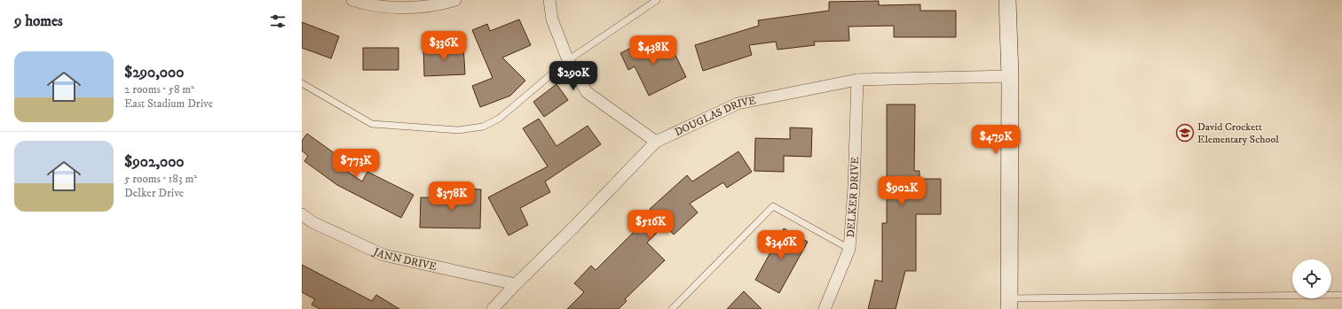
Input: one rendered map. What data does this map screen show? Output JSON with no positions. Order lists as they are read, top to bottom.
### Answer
{
  "streets": {
    "street": ["DOUGLAS DRIVE", "DELKER DRIVE", "JANN DRIVE"]
  },
  "crossings": [
    ["DOUGLAS DRIVE", "DELKER DRIVE"],
    ["DOUGLAS DRIVE", "JANN DRIVE"]
  ],
  "places": {
    "school or university": ["David Crockett Elementary School"]
  },
  "page": {
    "heading": "9 homes",
    "price": [
      "$336K",
      "$438K",
      "$290K",
      "$479K",
      "$773K",
      "$902K",
      "$378K",
      "$516K",
      "$346K"
    ],
    "list": [
      {
        "name": "$290,000",
        "note": "2 rooms · 58 m² · East Stadium Drive"
      },
      {
        "name": "$902,000",
        "note": "5 rooms · 183 m² · Delker Drive"
      }
    ]
  }
}
